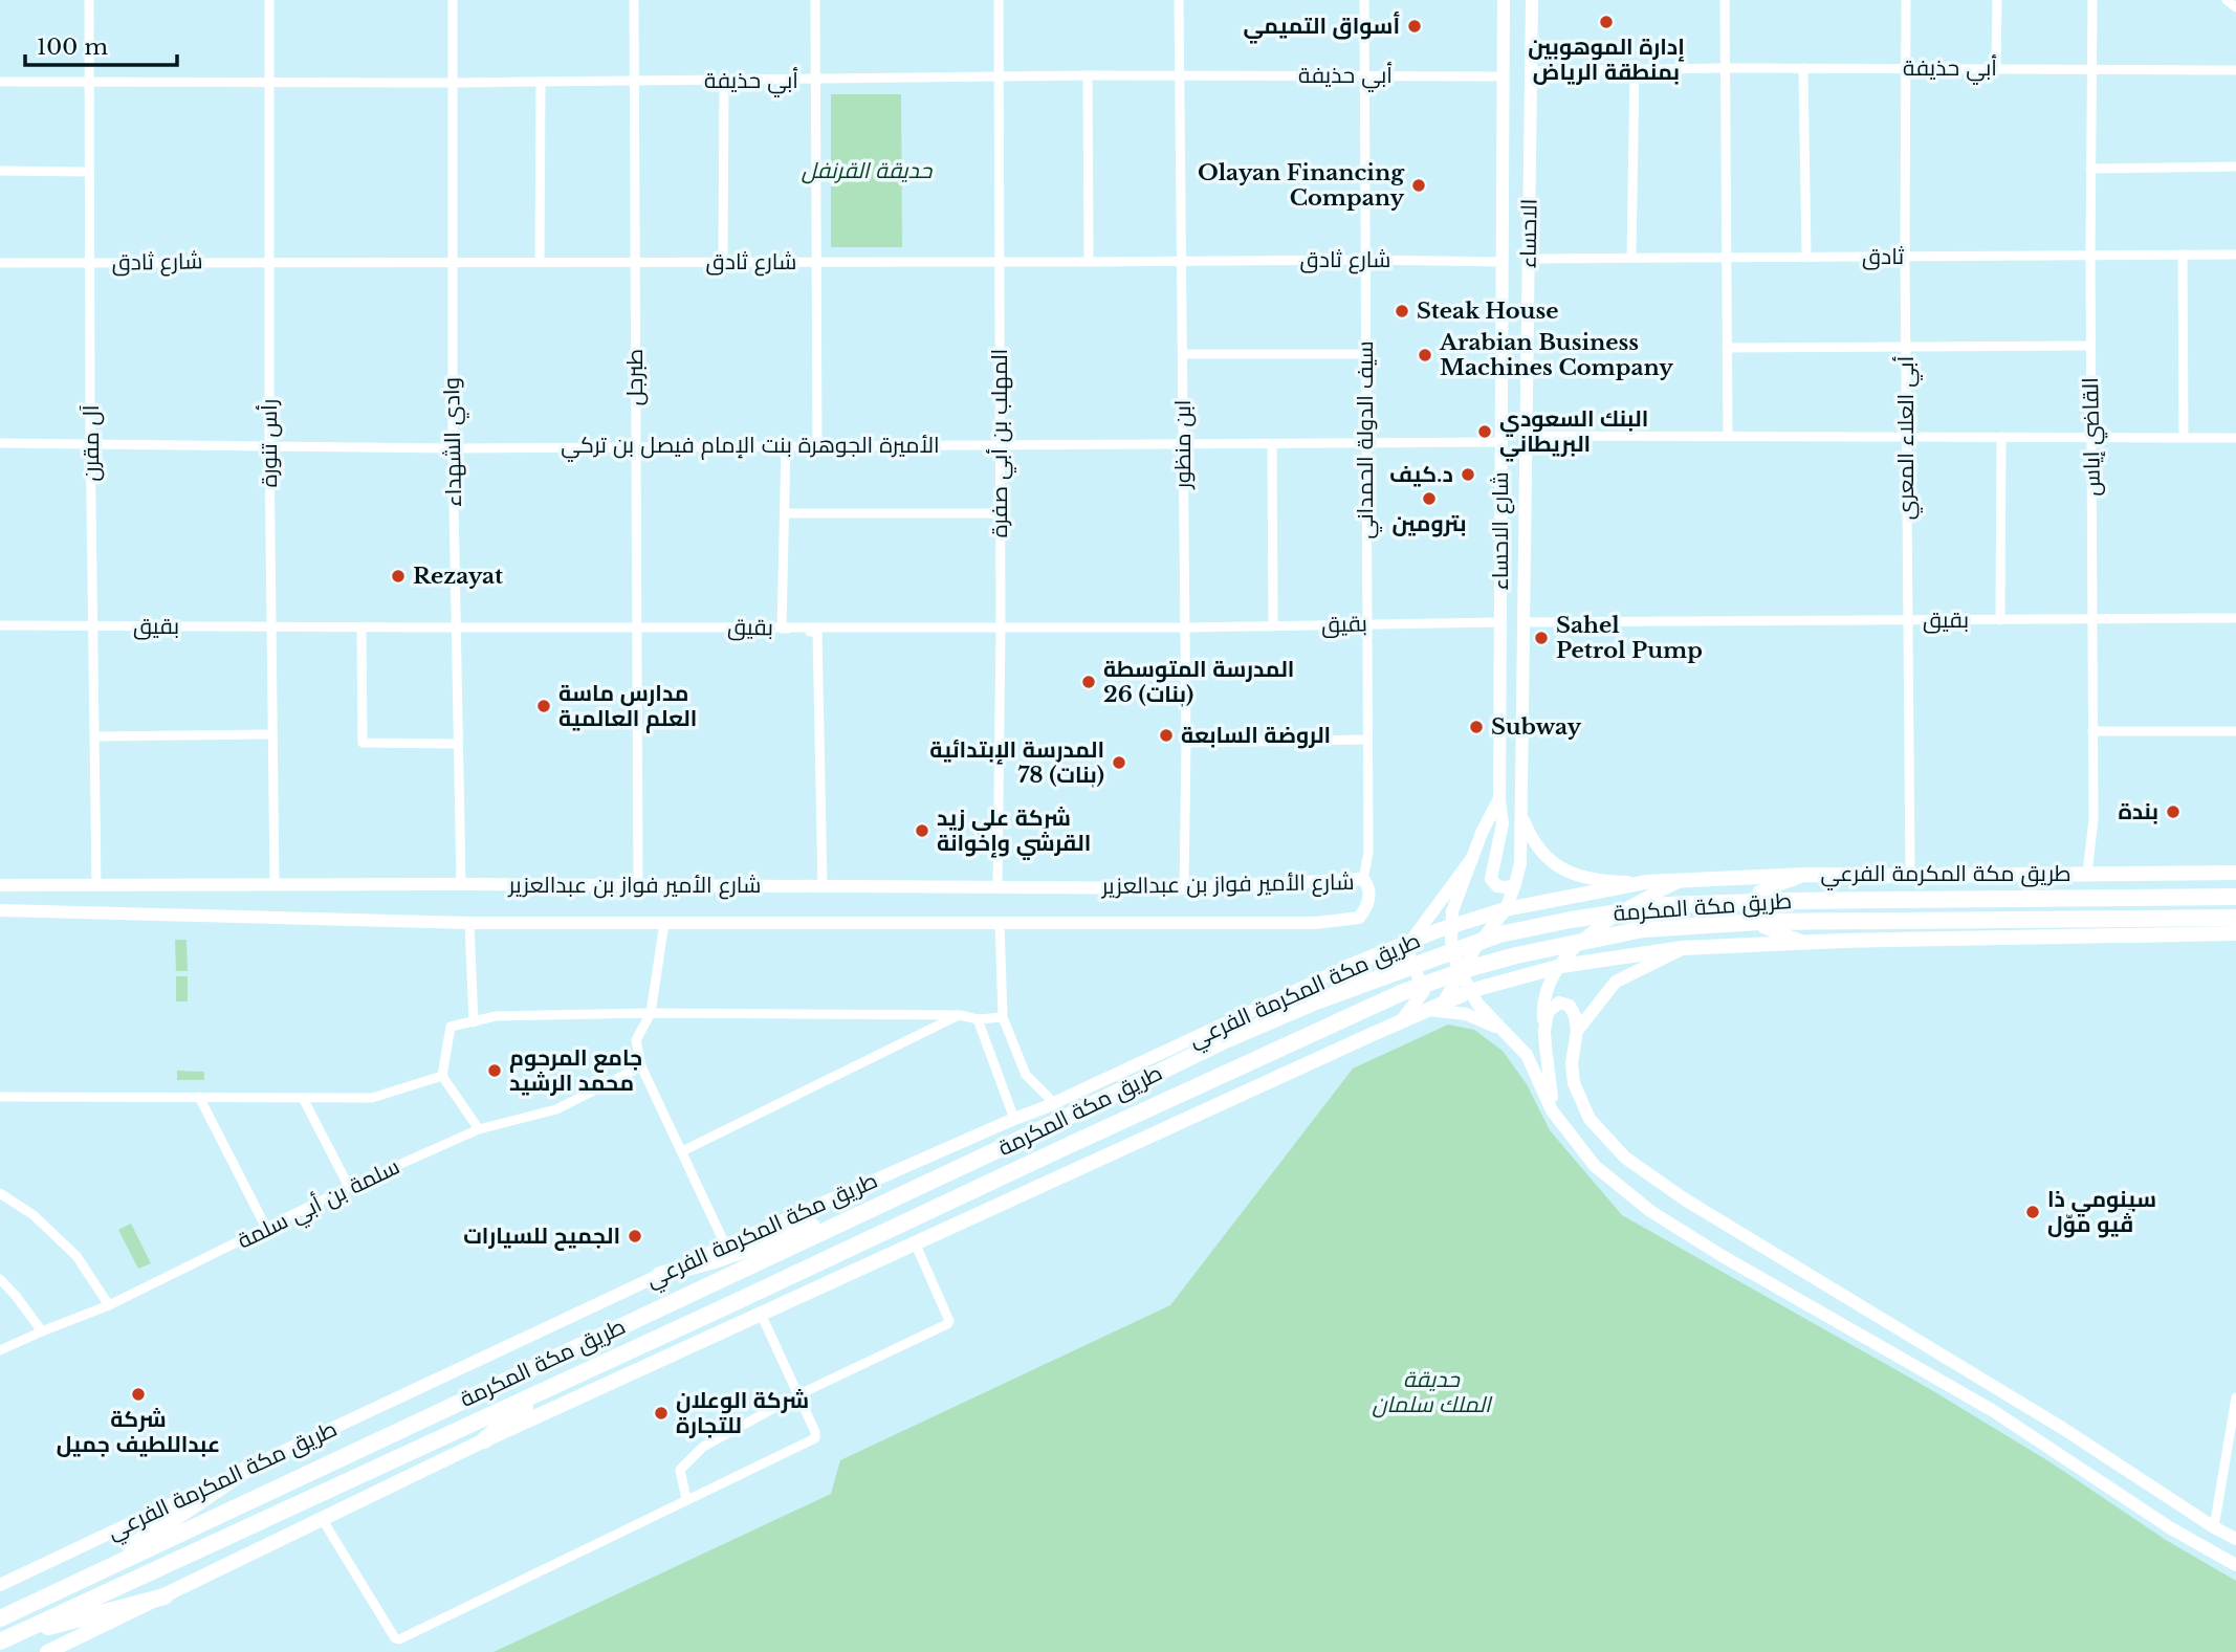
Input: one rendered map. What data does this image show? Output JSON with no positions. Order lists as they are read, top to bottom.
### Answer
{
  "streets": {
    "highway": ["طريق مكة المكرمة"],
    "main road": [
      "الاحساء",
      "شارع الاحساء",
      "طريق مكة المكرمة الفرعي",
      "شارع الأمير فواز بن عبدالعزير"
    ],
    "street": [
      "أبي حذيفة",
      "ثادق",
      "شارع ثادق",
      "طبرجل",
      "القاضي إياس",
      "أبي العلاء المعري",
      "سيف الدولة الحمداني",
      "وادي الشهداء",
      "آل مقرن",
      "رأس تنورة",
      "المهلب بن أبي صفرة",
      "ابن منظور",
      "الأميرة الجوهرة بنت الإمام فيصل بن تركي",
      "بقيق",
      "سلمة بن أبي سلمة"
    ]
  },
  "crossings": [
    ["أبي حذيفة", "الاحساء"],
    ["أبي حذيفة", "طبرجل"],
    ["أبي حذيفة", "القاضي إياس"],
    ["أبي حذيفة", "أبي العلاء المعري"],
    ["أبي حذيفة", "سيف الدولة الحمداني"],
    ["أبي حذيفة", "وادي الشهداء"],
    ["أبي حذيفة", "آل مقرن"],
    ["أبي حذيفة", "رأس تنورة"],
    ["أبي حذيفة", "المهلب بن أبي صفرة"],
    ["أبي حذيفة", "ابن منظور"],
    ["أبي حذيفة", "شارع الاحساء"],
    ["الاحساء", "ثادق"],
    ["الاحساء", "شارع الاحساء"],
    ["الاحساء", "بقيق"],
    ["ثادق", "القاضي إياس"],
    ["ثادق", "أبي العلاء المعري"],
    ["شارع ثادق", "طبرجل"],
    ["شارع ثادق", "سيف الدولة الحمداني"],
    ["شارع ثادق", "وادي الشهداء"],
    ["شارع ثادق", "آل مقرن"],
    ["شارع ثادق", "رأس تنورة"],
    ["شارع ثادق", "المهلب بن أبي صفرة"],
    ["شارع ثادق", "ابن منظور"],
    ["شارع ثادق", "شارع الاحساء"],
    ["طبرجل", "الأميرة الجوهرة بنت الإمام فيصل بن تركي"],
    ["طبرجل", "بقيق"],
    ["طبرجل", "شارع الأمير فواز بن عبدالعزير"],
    ["القاضي إياس", "بقيق"],
    ["القاضي إياس", "طريق مكة المكرمة الفرعي"],
    ["أبي العلاء المعري", "بقيق"],
    ["أبي العلاء المعري", "طريق مكة المكرمة الفرعي"],
    ["سيف الدولة الحمداني", "الأميرة الجوهرة بنت الإمام فيصل بن تركي"],
    ["سيف الدولة الحمداني", "بقيق"],
    ["سيف الدولة الحمداني", "شارع الأمير فواز بن عبدالعزير"],
    ["وادي الشهداء", "الأميرة الجوهرة بنت الإمام فيصل بن تركي"],
    ["وادي الشهداء", "بقيق"],
    ["وادي الشهداء", "شارع الأمير فواز بن عبدالعزير"],
    ["آل مقرن", "الأميرة الجوهرة بنت الإمام فيصل بن تركي"],
    ["آل مقرن", "بقيق"],
    ["آل مقرن", "شارع الأمير فواز بن عبدالعزير"],
    ["رأس تنورة", "الأميرة الجوهرة بنت الإمام فيصل بن تركي"],
    ["رأس تنورة", "بقيق"],
    ["رأس تنورة", "شارع الأمير فواز بن عبدالعزير"],
    ["المهلب بن أبي صفرة", "الأميرة الجوهرة بنت الإمام فيصل بن تركي"],
    ["المهلب بن أبي صفرة", "بقيق"],
    ["المهلب بن أبي صفرة", "شارع الأمير فواز بن عبدالعزير"],
    ["ابن منظور", "الأميرة الجوهرة بنت الإمام فيصل بن تركي"],
    ["ابن منظور", "بقيق"],
    ["ابن منظور", "شارع الأمير فواز بن عبدالعزير"],
    ["الأميرة الجوهرة بنت الإمام فيصل بن تركي", "شارع الاحساء"],
    ["شارع الاحساء", "بقيق"]
  ],
  "parks": ["حديقة القرنفل", "حديقة الملك سلمان"],
  "places": [
    "إدارة الموهوبين بمنطقة الرياض",
    "أسواق التميمي",
    "Olayan Financing Company",
    "Steak House",
    "Arabian Business Machines Company",
    "البنك السعودي البريطاني",
    "د.كيف",
    "بترومين",
    "Rezayat",
    "Sahel Petrol Pump",
    "المدرسة المتوسطة 26 (بنات)",
    "مدارس ماسة العلم العالمية",
    "Subway",
    "الروضة السابعة",
    "المدرسة الإبتدائية 78 (بنات)",
    "بندة",
    "شركة علي زيد القرشي وإخوانة",
    "جامع المرحوم محمد الرشيد",
    "سينومي ذا ڤيو موّل",
    "الجميح للسيارات",
    "شركة عبداللطيف جميل",
    "شركة الوعلان للتجارة"
  ],
  "scale_bar": "100 m"
}
